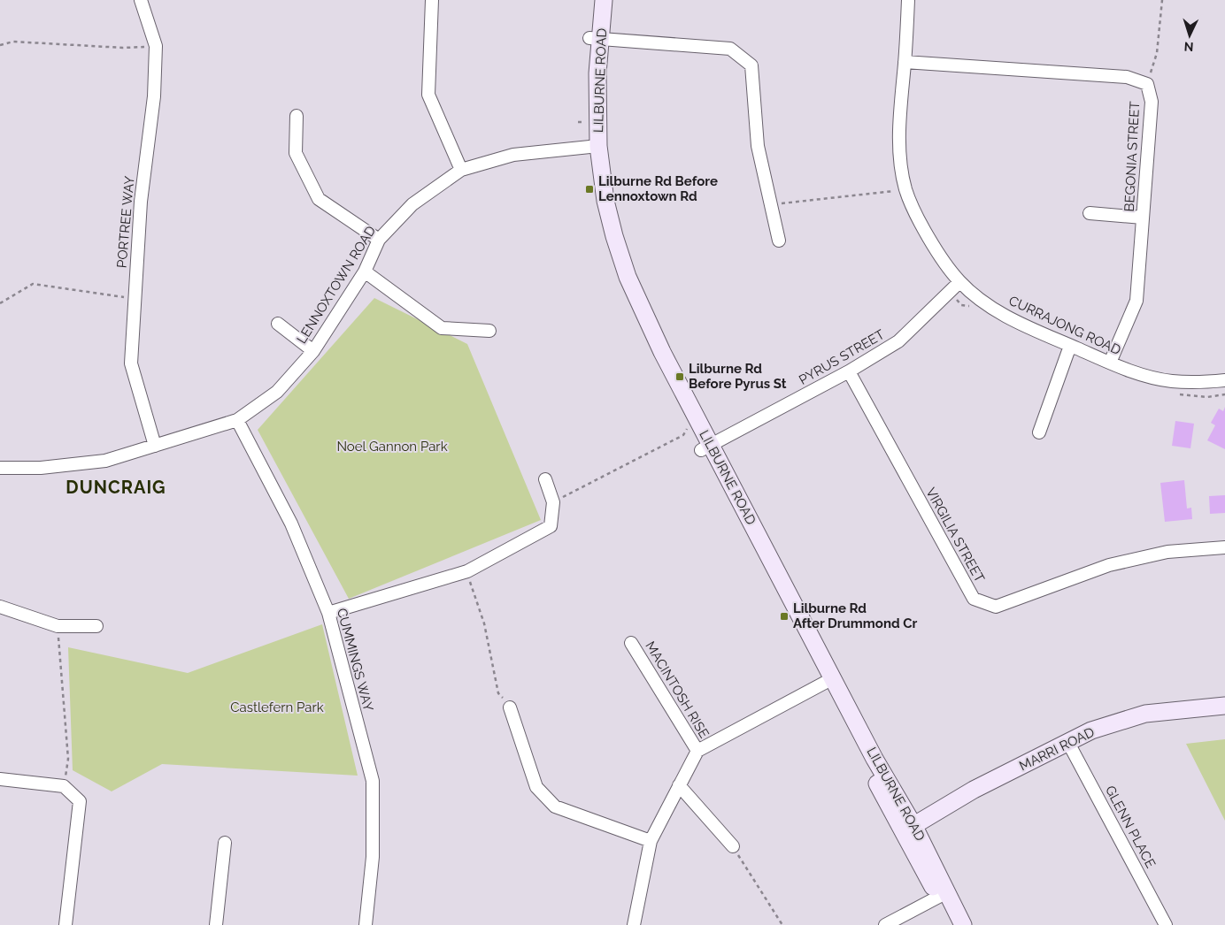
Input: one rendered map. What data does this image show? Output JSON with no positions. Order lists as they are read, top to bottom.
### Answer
{
  "streets": {
    "street": [
      "LILBURNE ROAD",
      "BEGONIA STREET",
      "PORTREE WAY",
      "LENNOXTOWN ROAD",
      "CURRAJONG ROAD",
      "PYRUS STREET",
      "VIRGILIA STREET",
      "CUMMINGS WAY",
      "MACINTOSH RISE",
      "MARRI ROAD",
      "GLENN PLACE"
    ]
  },
  "crossings": [
    ["LILBURNE ROAD", "LENNOXTOWN ROAD"],
    ["LILBURNE ROAD", "PYRUS STREET"],
    ["LILBURNE ROAD", "MARRI ROAD"],
    ["BEGONIA STREET", "CURRAJONG ROAD"],
    ["PORTREE WAY", "LENNOXTOWN ROAD"],
    ["LENNOXTOWN ROAD", "CUMMINGS WAY"],
    ["CURRAJONG ROAD", "PYRUS STREET"],
    ["PYRUS STREET", "VIRGILIA STREET"],
    ["MARRI ROAD", "GLENN PLACE"]
  ],
  "districts": ["DUNCRAIG"],
  "parks": ["Noel Gannon Park", "Castlefern Park"],
  "places": {
    "transit": ["Lilburne Rd Before Lennoxtown Rd", "Lilburne Rd Before Pyrus St", "Lilburne Rd After Drummond Cr"]
  },
  "north": "bottom"
}
